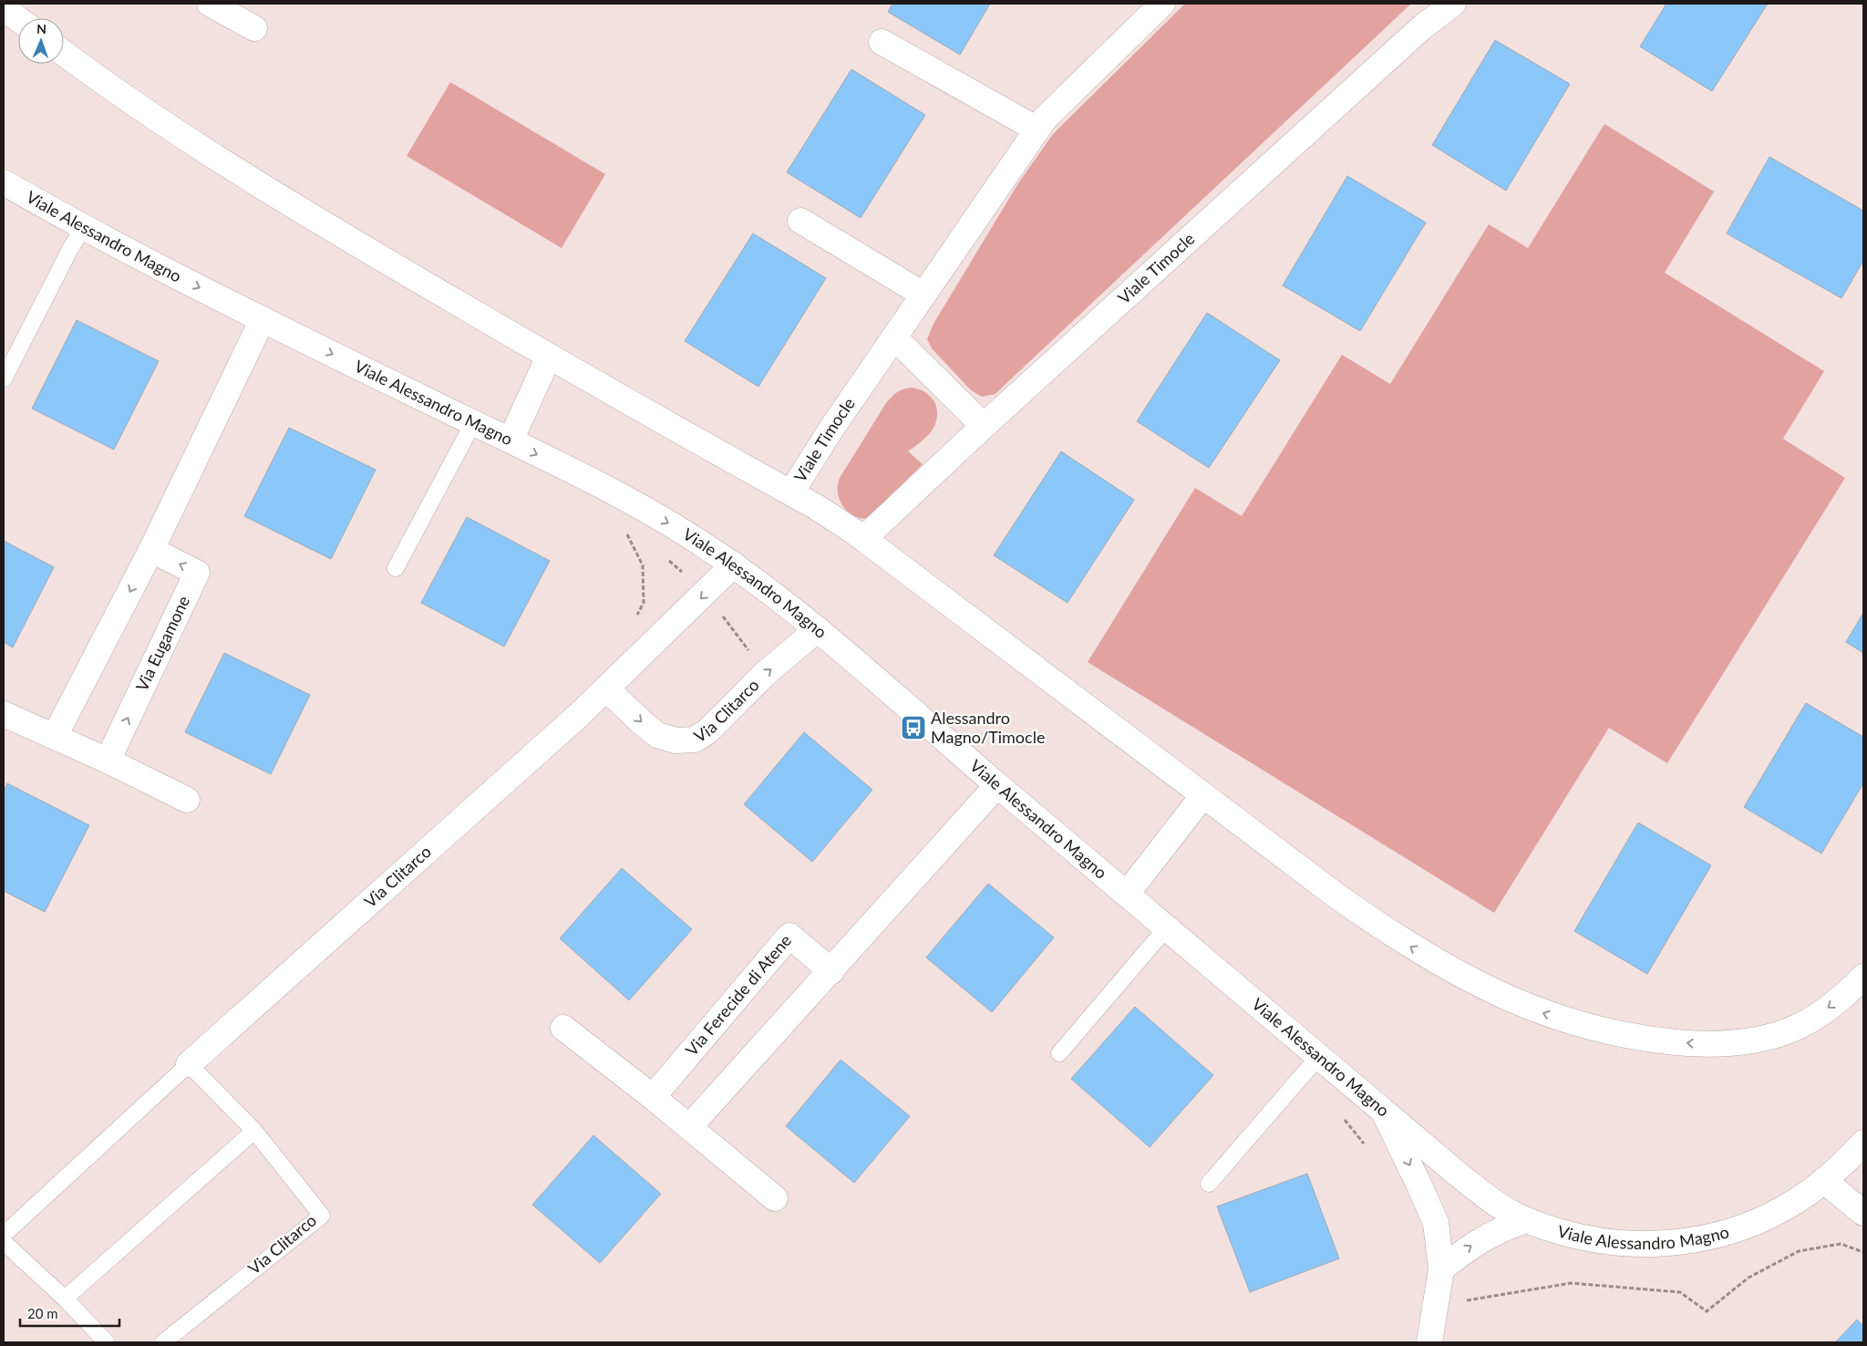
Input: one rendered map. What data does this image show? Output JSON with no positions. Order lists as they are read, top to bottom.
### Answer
{
  "streets": {
    "street": [
      "Viale Alessandro Magno",
      "Viale Timocle",
      "Via Eugamone",
      "Via Clitarco",
      "Via Ferecide di Atene"
    ]
  },
  "crossings": [
    ["Viale Alessandro Magno", "Via Clitarco"]
  ],
  "one_way": ["Via Eugamone"],
  "places": {
    "bus stop": ["Alessandro Magno/Timocle"]
  },
  "scale_bar": "20 m",
  "north": "top"
}
